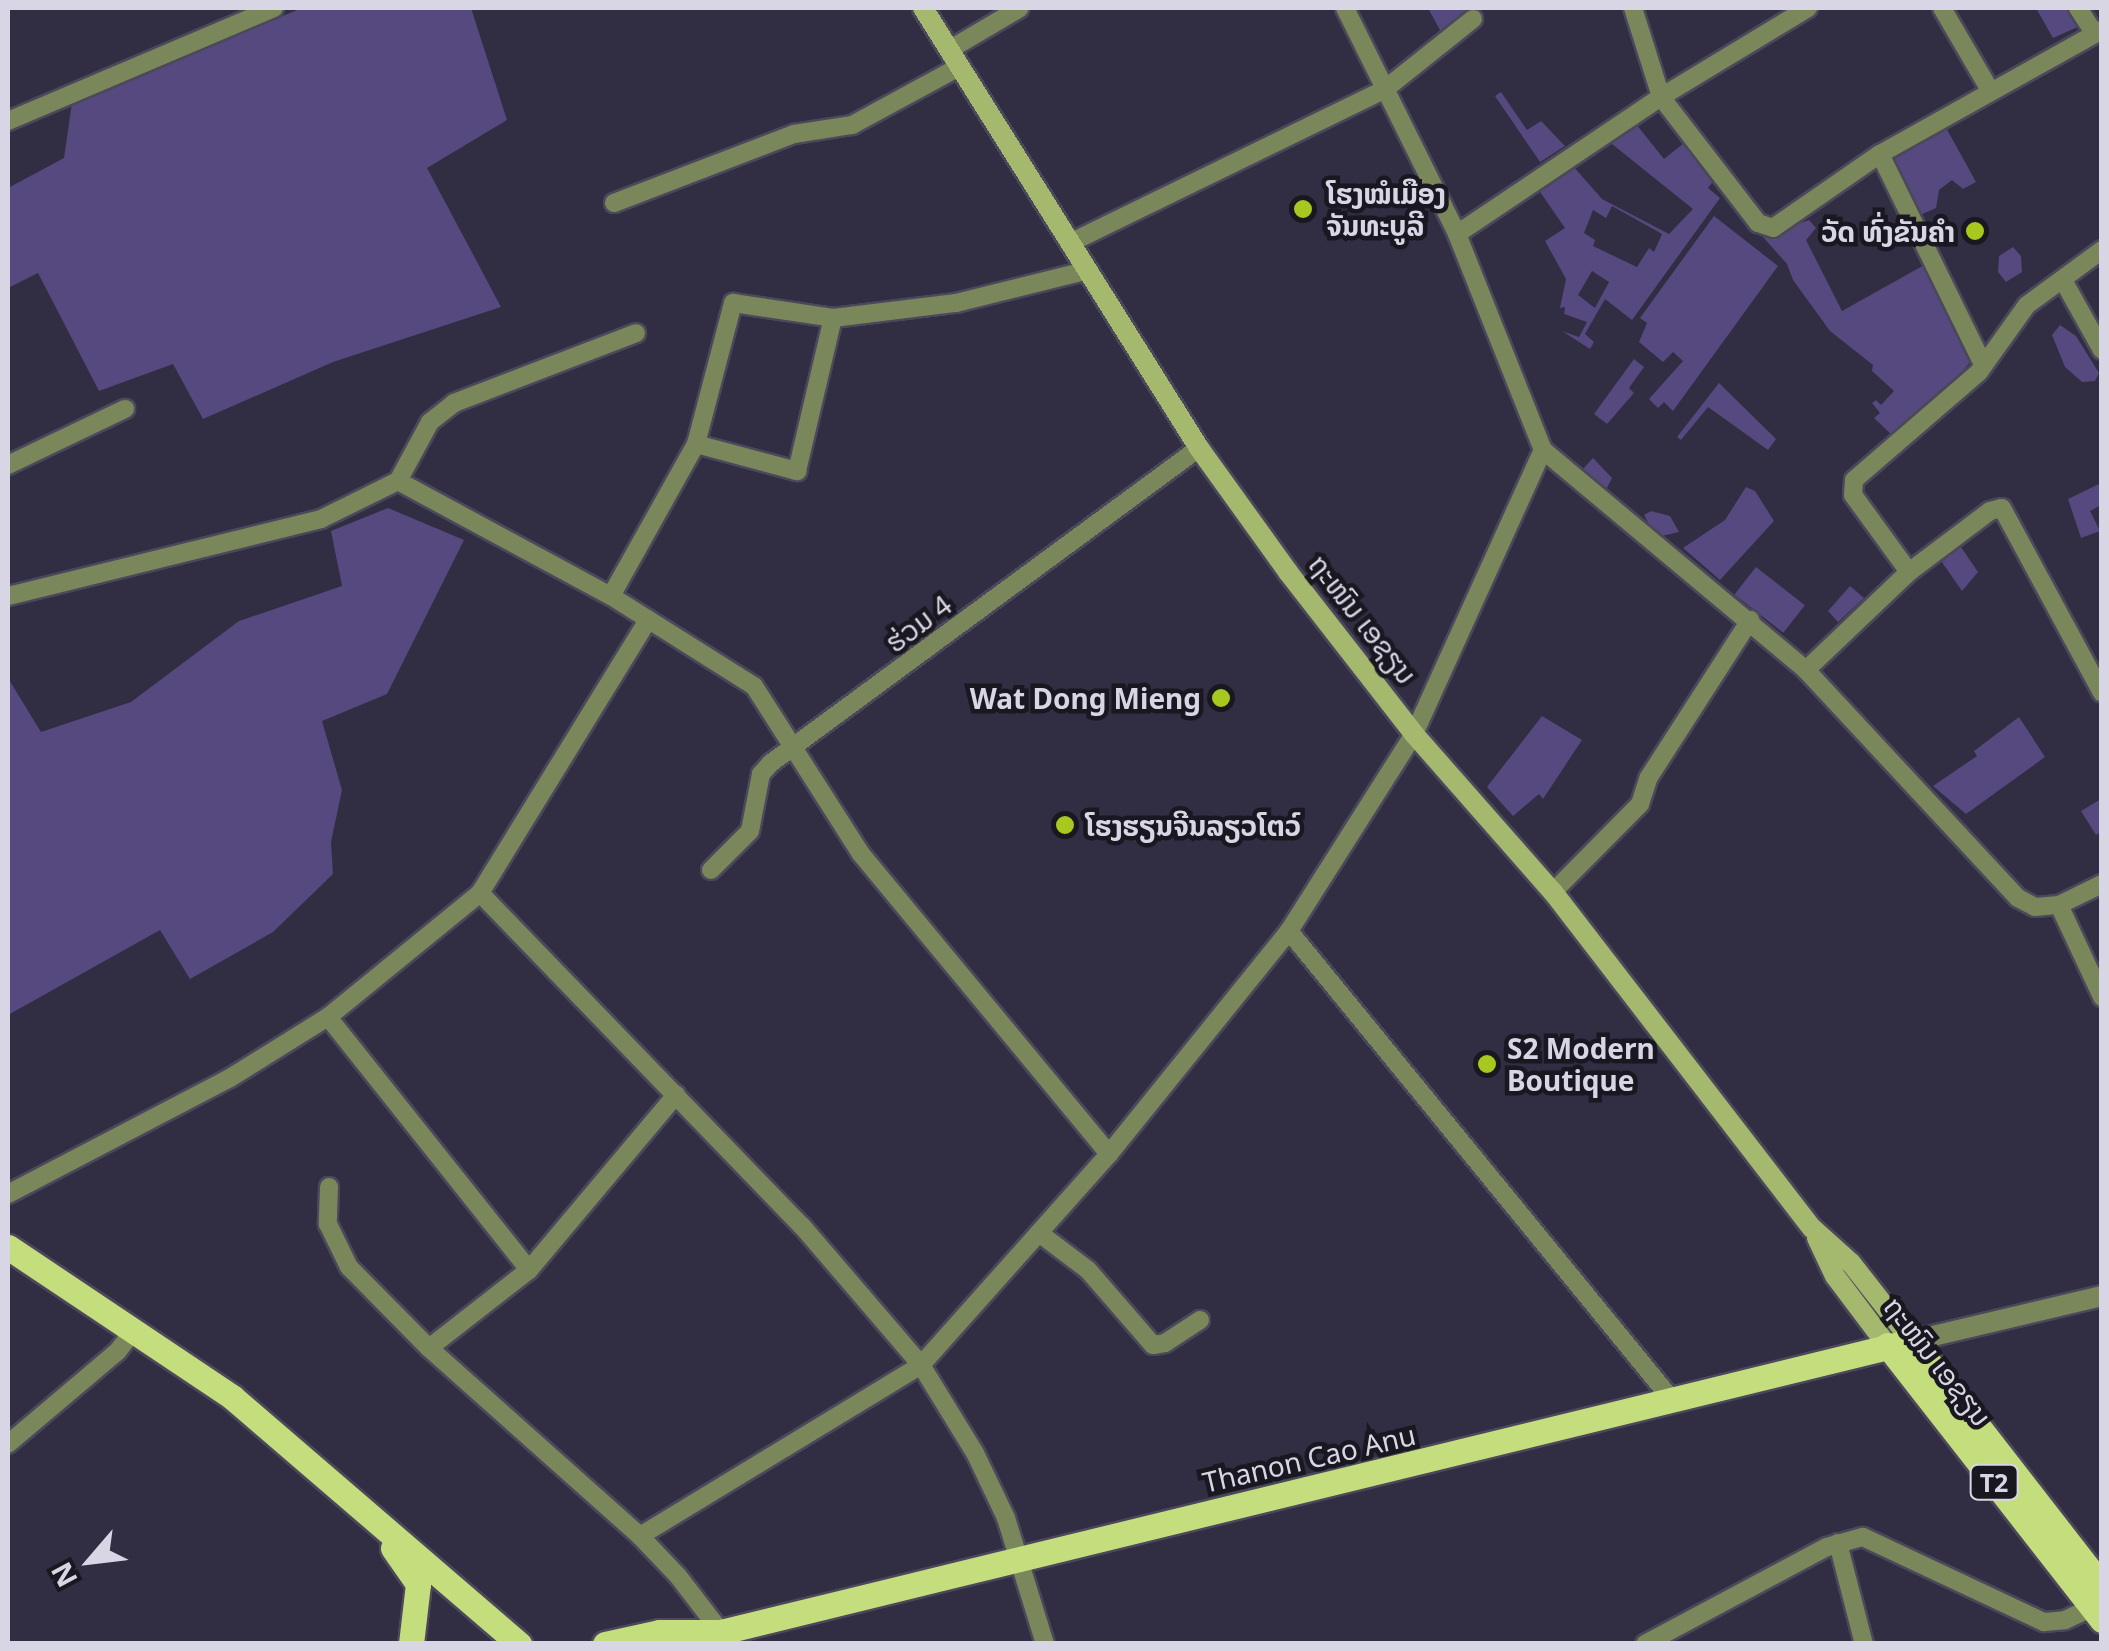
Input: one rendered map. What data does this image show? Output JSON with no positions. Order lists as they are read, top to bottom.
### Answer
{
  "streets": {
    "main road": ["ຖະໜົນ ເອຊຽນ", "Thanon Cao Anu", "T2"],
    "street": ["ຮ່ວມ 4"]
  },
  "crossings": [
    ["ຖະໜົນ ເອຊຽນ", "ຮ່ວມ 4"],
    ["ຖະໜົນ ເອຊຽນ", "Thanon Cao Anu"]
  ],
  "places": [
    "ໂຮງໝໍເມືອງ ຈັນທະບູລີ",
    "ວັດ ທົ່ງຂັນຄຳ",
    "Wat Dong Mieng",
    "ໂຮງຮຽນຈີນລຽວໂຕວ໌",
    "S2 Modern Boutique"
  ],
  "north": "bottom left"
}
